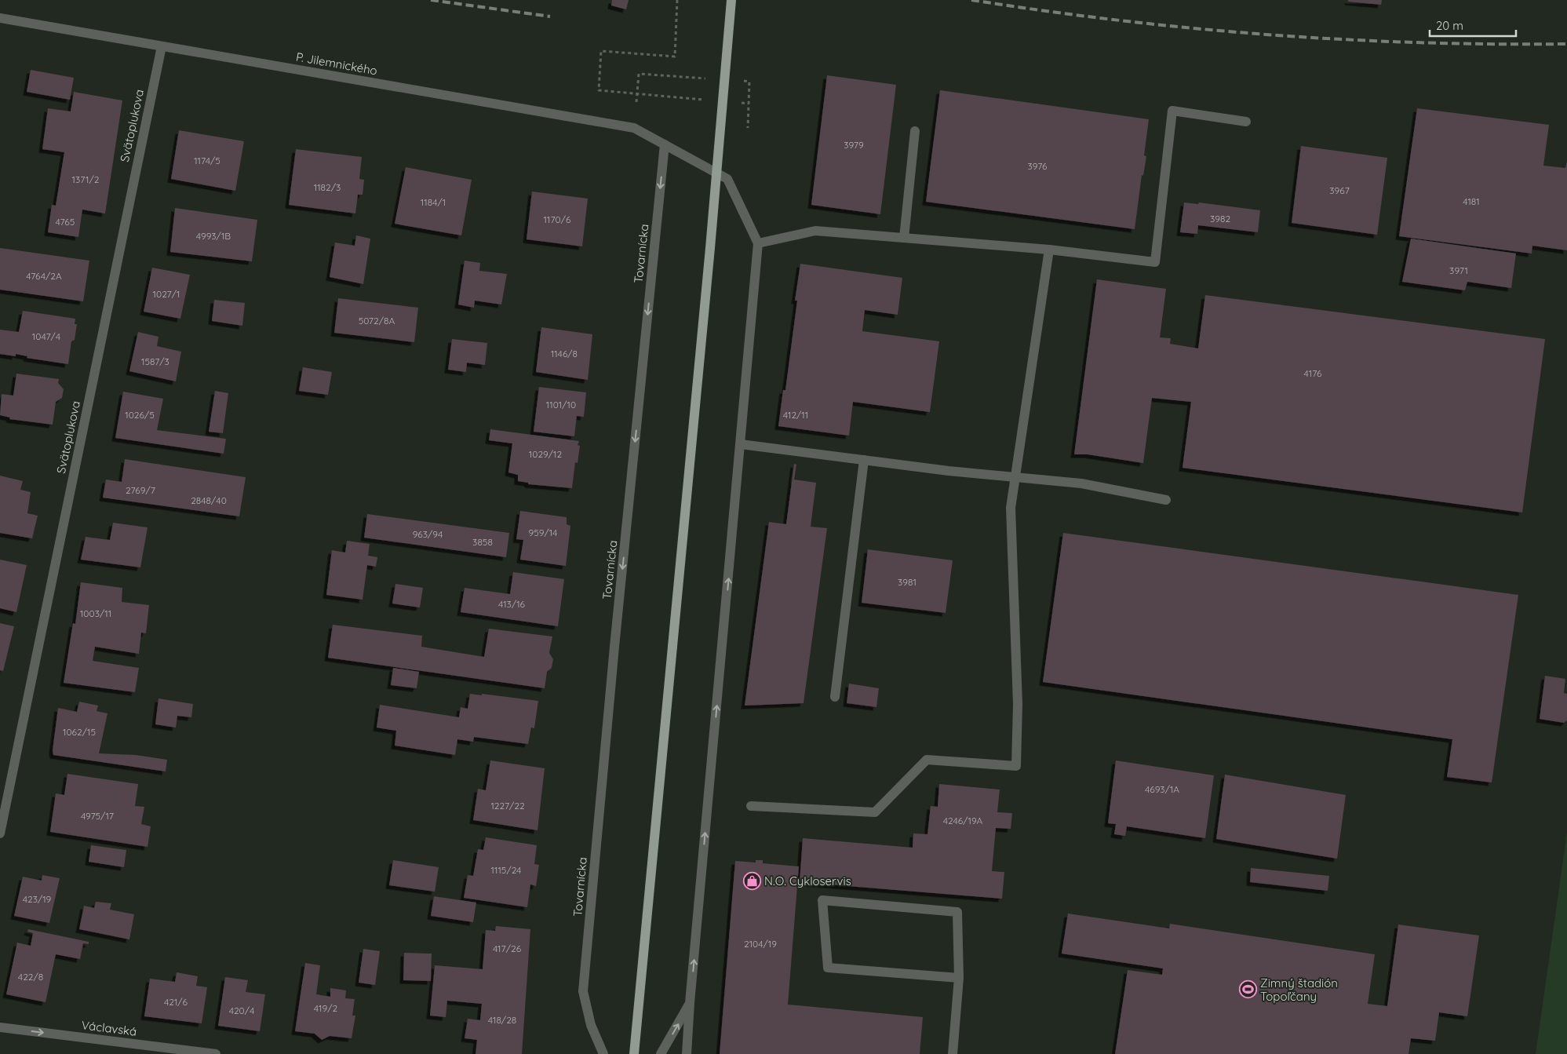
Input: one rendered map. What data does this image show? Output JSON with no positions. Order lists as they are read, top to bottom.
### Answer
{
  "streets": {
    "street": [
      "P. Jilemnického",
      "Svätoplukova",
      "Tovarnícka",
      "Václavská"
    ]
  },
  "crossings": [
    ["P. Jilemnického", "Svätoplukova"],
    ["P. Jilemnického", "Tovarnícka"]
  ],
  "one_way": ["Tovarnícka", "Václavská"],
  "places": {
    "shop": ["N.O. Cykloservis"],
    "sports": ["Zimný štadión Topoľčany"]
  },
  "house_numbers": [
    "3979",
    "1174/5",
    "3976",
    "1371/2",
    "1182/3",
    "3967",
    "4181",
    "1184/1",
    "3982",
    "1170/6",
    "4765",
    "4993/1B",
    "3971",
    "4764/2A",
    "1027/1",
    "5072/8A",
    "1047/4",
    "1146/8",
    "1587/3",
    "4176",
    "1101/10",
    "1026/5",
    "412/11",
    "1029/12",
    "2769/7",
    "2848/40",
    "959/14",
    "963/94",
    "3858",
    "3981",
    "413/16",
    "1003/11",
    "1062/15",
    "4693/1A",
    "1227/22",
    "4975/17",
    "4246/19A",
    "1115/24",
    "423/19",
    "2104/19",
    "417/26",
    "422/8",
    "421/6",
    "419/2",
    "420/4",
    "418/28"
  ],
  "scale_bar": "20 m"
}
